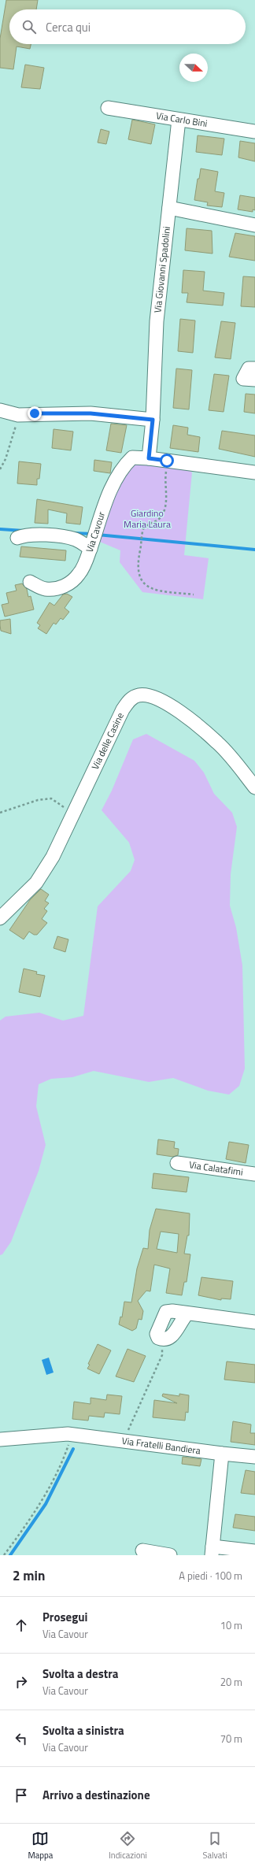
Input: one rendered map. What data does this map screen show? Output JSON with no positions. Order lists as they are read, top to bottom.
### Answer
{
  "streets": {
    "street": [
      "Via Carlo Bini",
      "Via Giovanni Spadolini",
      "Via Cavour",
      "Via delle Casine",
      "Via Calatafimi",
      "Via Fratelli Bandiera"
    ]
  },
  "crossings": [
    ["Via Carlo Bini", "Via Giovanni Spadolini"]
  ],
  "parks": ["Giardino Maria Laura"],
  "north": "right",
  "page": {
    "search": "Cerca qui",
    "heading": ["2 min", "A piedi · 100 m"],
    "list": [
      ["Prosegui", "Via Cavour", "10 m"],
      ["Svolta a destra", "Via Cavour", "20 m"],
      ["Svolta a sinistra", "Via Cavour", "70 m"],
      "Arrivo a destinazione"
    ],
    "nav": ["Mappa", "Indicazioni", "Salvati"]
  }
}
